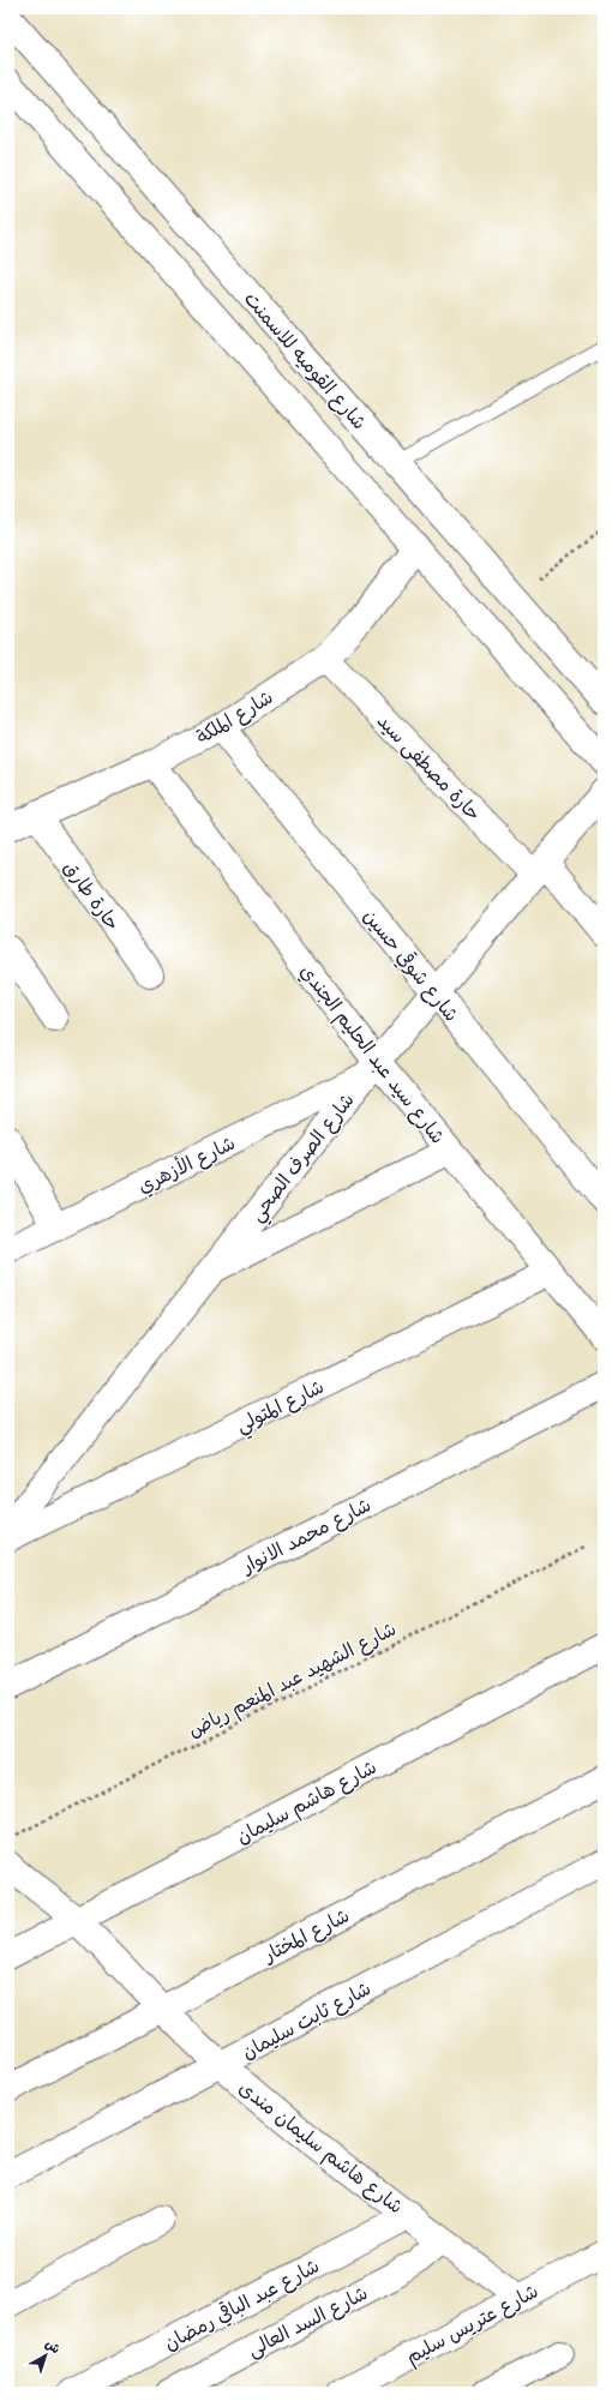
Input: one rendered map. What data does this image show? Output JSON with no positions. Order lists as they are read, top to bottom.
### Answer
{
  "streets": {
    "street": [
      "شارع القوميه للاسمنت",
      "شارع الملكة",
      "حارة مصطفى سيد",
      "حارة طارق",
      "شارع شوقي حسين",
      "شارع سيد عبد الحليم الجندي",
      "شارع الصرف الصحي",
      "شارع الأزهري",
      "شارع المتولي",
      "شارع محمد الانوار",
      "شارع هاشم سليمان",
      "شارع المختار",
      "شارع ثابت سليمان",
      "شارع هاشم سليمان مندى",
      "شارع عبد الباقي رمضان",
      "شارع السد العالى",
      "شارع عتريس سليم"
    ],
    "path": ["شارع الشهيد عبد المنعم رياض"]
  },
  "crossings": [
    ["شارع الملكة", "حارة مصطفى سيد"],
    ["شارع الملكة", "حارة طارق"],
    ["شارع الملكة", "شارع شوقي حسين"],
    ["شارع الملكة", "شارع سيد عبد الحليم الجندي"],
    ["حارة مصطفى سيد", "شارع الصرف الصحي"],
    ["شارع شوقي حسين", "شارع الصرف الصحي"],
    ["شارع سيد عبد الحليم الجندي", "شارع الصرف الصحي"],
    ["شارع سيد عبد الحليم الجندي", "شارع الأزهري"],
    ["شارع سيد عبد الحليم الجندي", "شارع المتولي"],
    ["شارع الصرف الصحي", "شارع الأزهري"],
    ["شارع هاشم سليمان", "شارع هاشم سليمان مندى"],
    ["شارع المختار", "شارع هاشم سليمان مندى"],
    ["شارع ثابت سليمان", "شارع هاشم سليمان مندى"],
    ["شارع هاشم سليمان مندى", "شارع عبد الباقي رمضان"],
    ["شارع هاشم سليمان مندى", "شارع السد العالى"],
    ["شارع هاشم سليمان مندى", "شارع عتريس سليم"]
  ],
  "north": "top right"
}
